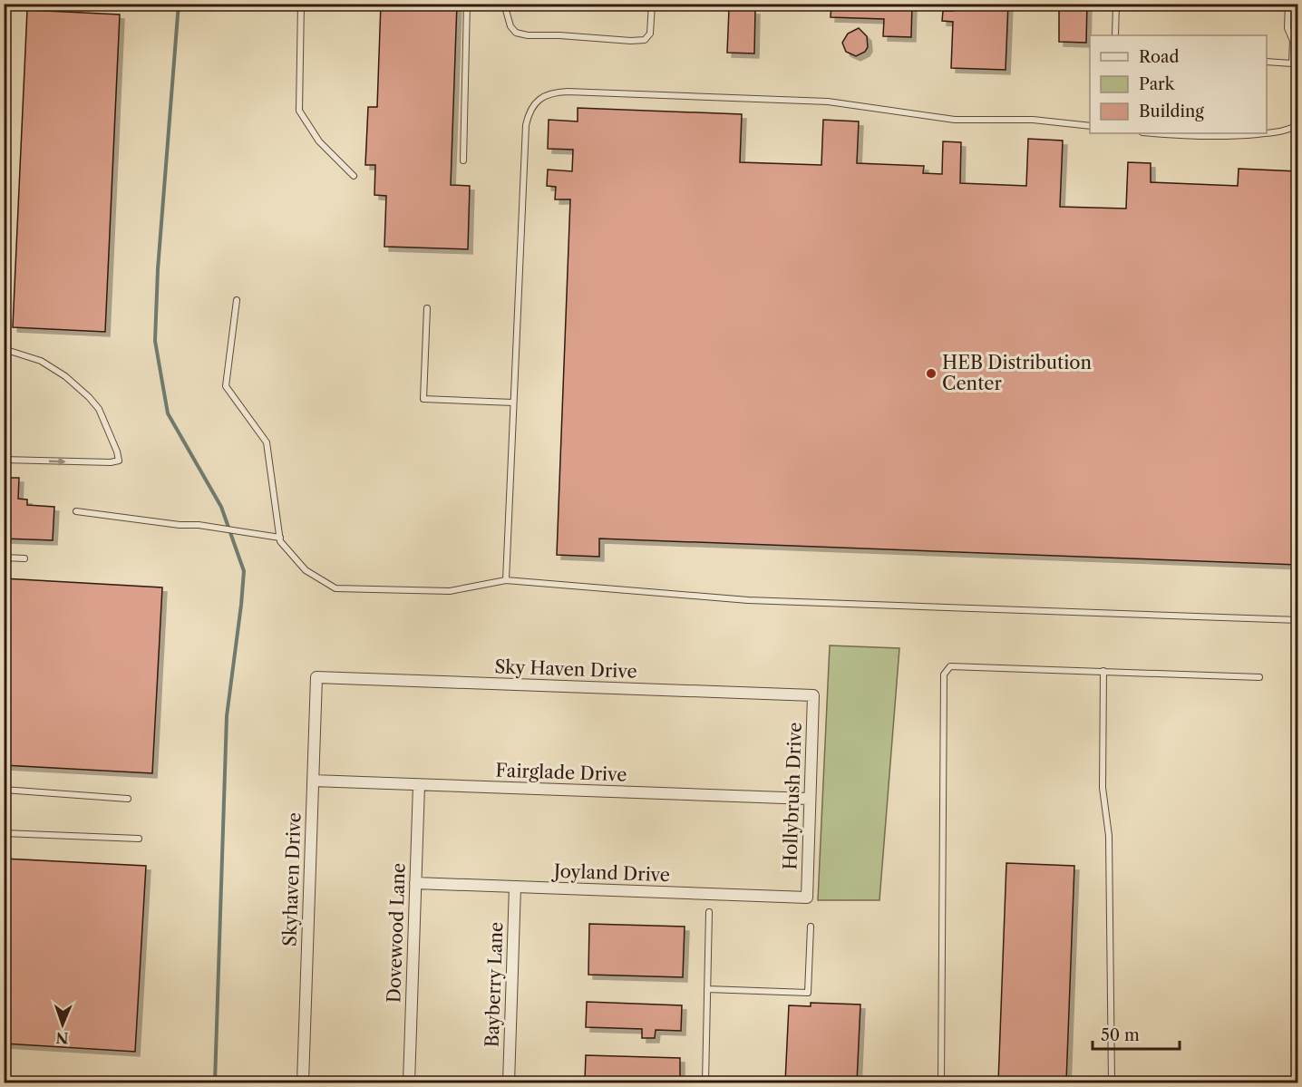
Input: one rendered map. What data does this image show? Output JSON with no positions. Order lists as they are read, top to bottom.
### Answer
{
  "streets": {
    "street": [
      "Sky Haven Drive",
      "Fairglade Drive",
      "Hollybrush Drive",
      "Joyland Drive",
      "Skyhaven Drive",
      "Dovewood Lane",
      "Bayberry Lane"
    ]
  },
  "crossings": [
    ["Sky Haven Drive", "Hollybrush Drive"],
    ["Sky Haven Drive", "Skyhaven Drive"],
    ["Fairglade Drive", "Hollybrush Drive"],
    ["Fairglade Drive", "Skyhaven Drive"],
    ["Fairglade Drive", "Dovewood Lane"],
    ["Hollybrush Drive", "Joyland Drive"],
    ["Joyland Drive", "Dovewood Lane"],
    ["Joyland Drive", "Bayberry Lane"]
  ],
  "places": ["HEB Distribution Center"],
  "legend": ["Road", "Park", "Building"],
  "scale_bar": "50 m",
  "north": "bottom"
}
